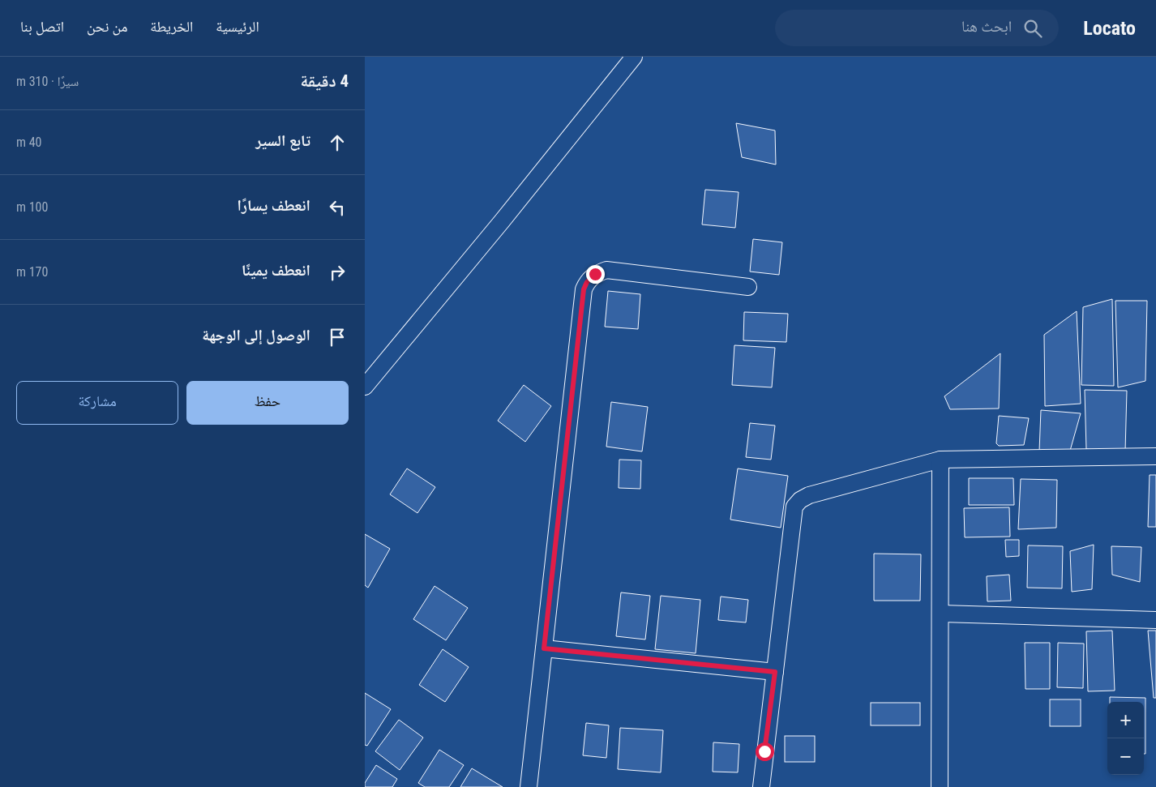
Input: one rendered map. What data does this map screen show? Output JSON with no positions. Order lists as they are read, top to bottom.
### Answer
{
  "page": {
    "header": "Locato",
    "search": "ابحث هنا",
    "nav": [
      "الرئيسية",
      "الخريطة",
      "من نحن",
      "اتصل بنا"
    ],
    "heading": ["4 دقيقة", "سيرًا · 310 m"],
    "list": [
      ["تابع السير", "40 m"],
      ["انعطف يسارًا", "100 m"],
      ["انعطف يمينًا", "170 m"],
      "الوصول إلى الوجهة"
    ],
    "buttons": ["حفظ", "مشاركة"],
    "map_buttons": ["+", "−"]
  }
}
